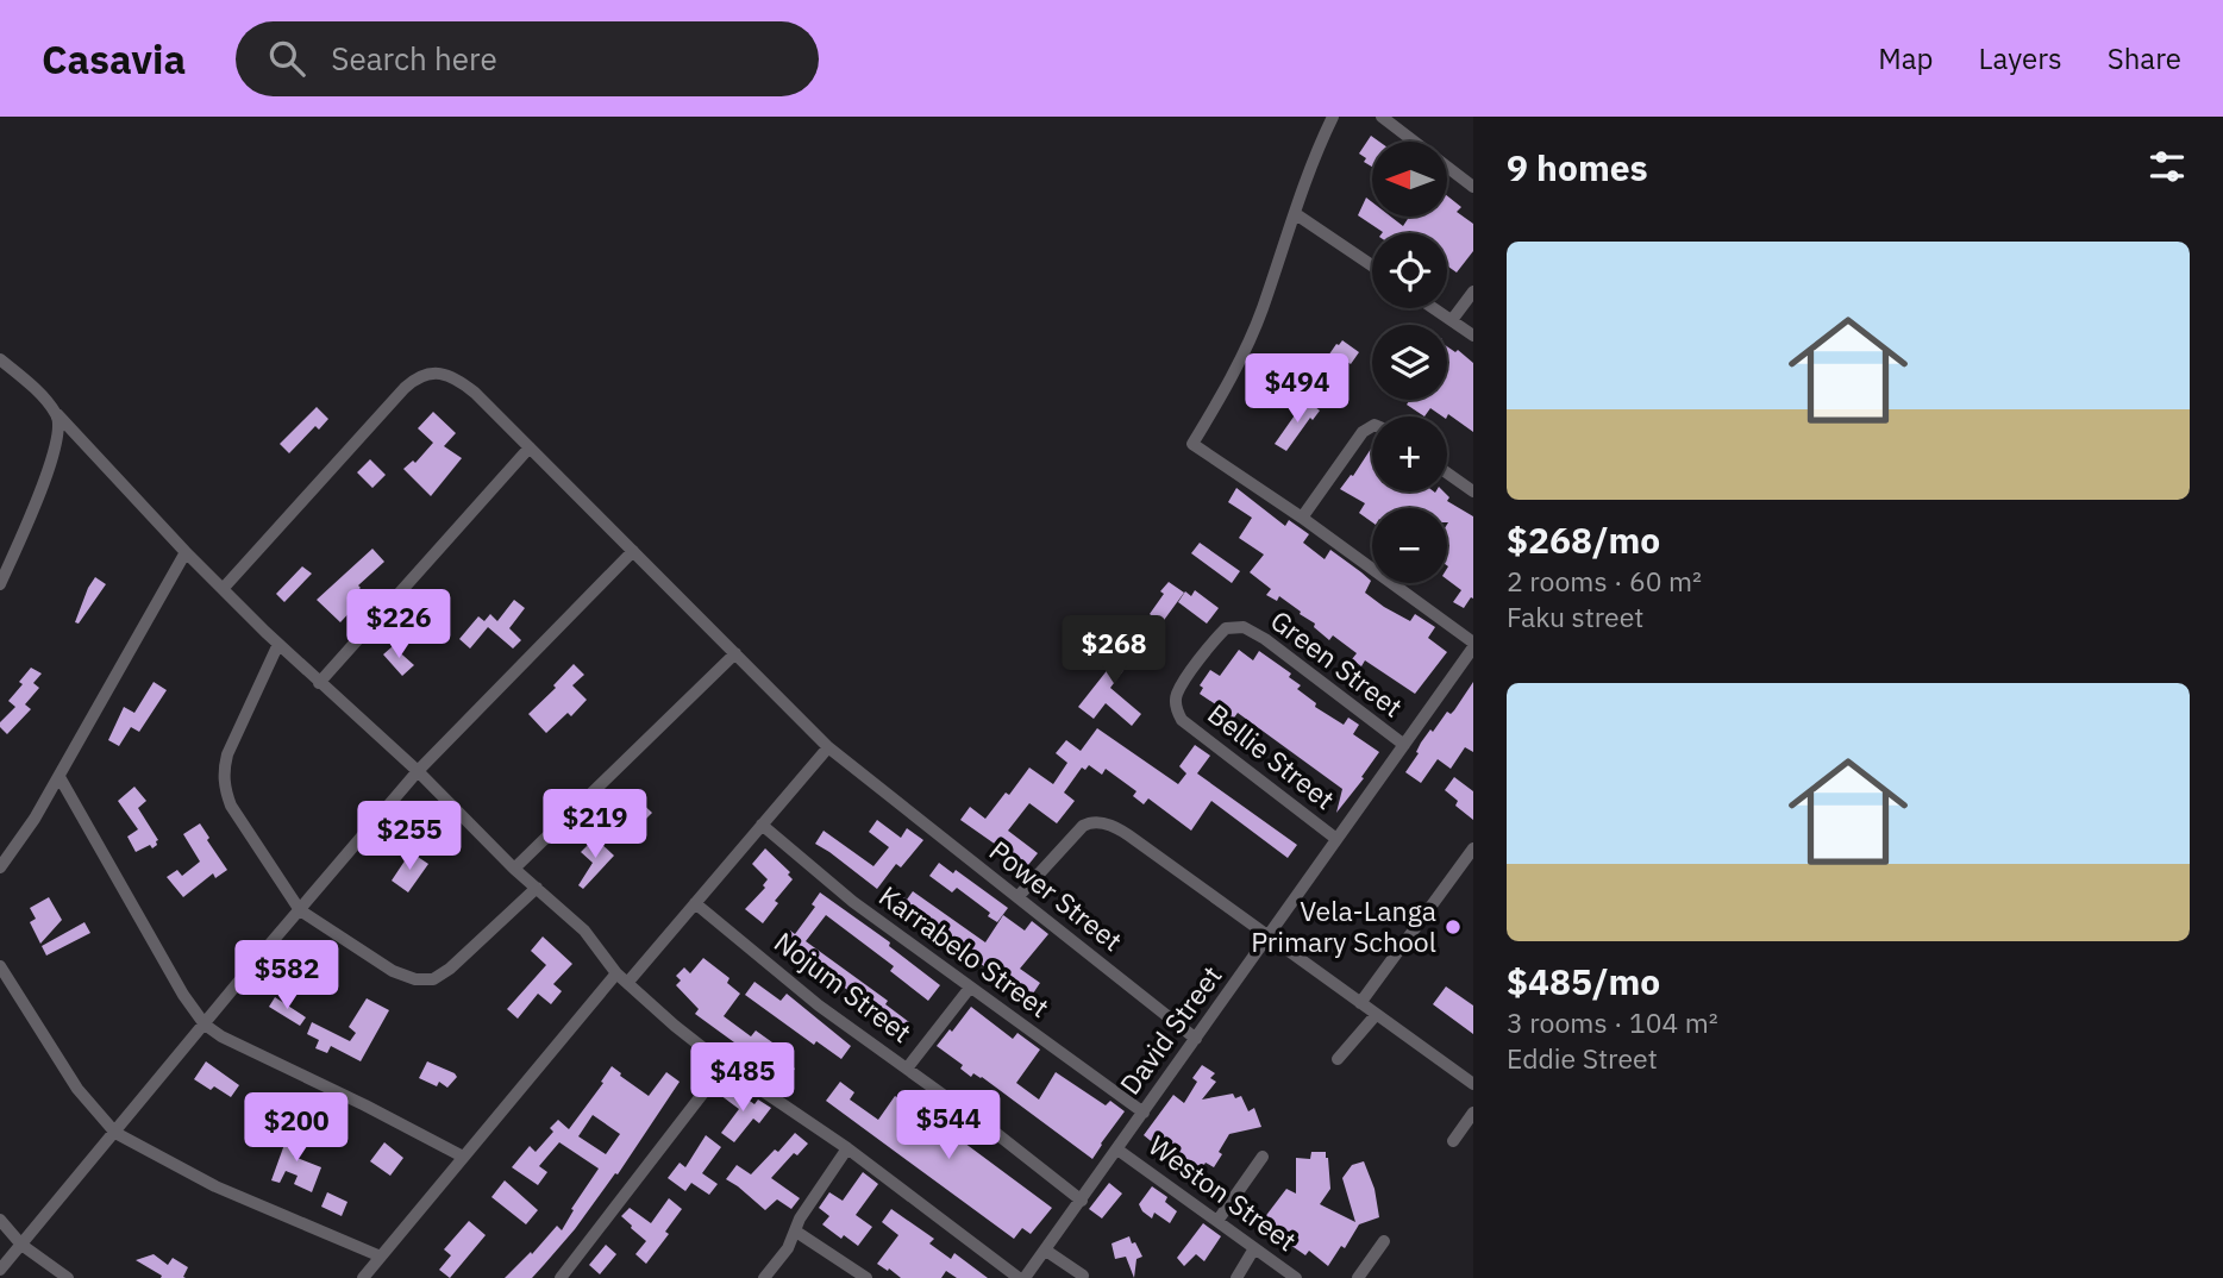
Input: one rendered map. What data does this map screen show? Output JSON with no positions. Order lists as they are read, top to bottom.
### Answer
{
  "streets": {
    "street": [
      "Green Street",
      "Bellie Street",
      "Power Street",
      "Karrabelo Street",
      "Nojum Street",
      "David Street",
      "Weston Street"
    ]
  },
  "crossings": [
    ["Green Street", "Bellie Street"],
    ["Green Street", "David Street"],
    ["Bellie Street", "David Street"],
    ["Power Street", "David Street"],
    ["Karrabelo Street", "David Street"],
    ["Nojum Street", "David Street"],
    ["David Street", "Weston Street"]
  ],
  "places": ["Vela-Langa Primary School"],
  "north": "left",
  "page": {
    "header": "Casavia",
    "search": "Search here",
    "nav": ["Map", "Layers", "Share"],
    "heading": "9 homes",
    "map_buttons": ["+", "−"],
    "list": [
      {
        "name": "$268/mo",
        "note": "2 rooms · 60 m² · Faku street"
      },
      {
        "name": "$485/mo",
        "note": "3 rooms · 104 m² · Eddie Street"
      }
    ],
    "price": [
      "$494",
      "$226",
      "$268",
      "$219",
      "$255",
      "$582",
      "$485",
      "$544",
      "$200"
    ]
  }
}
